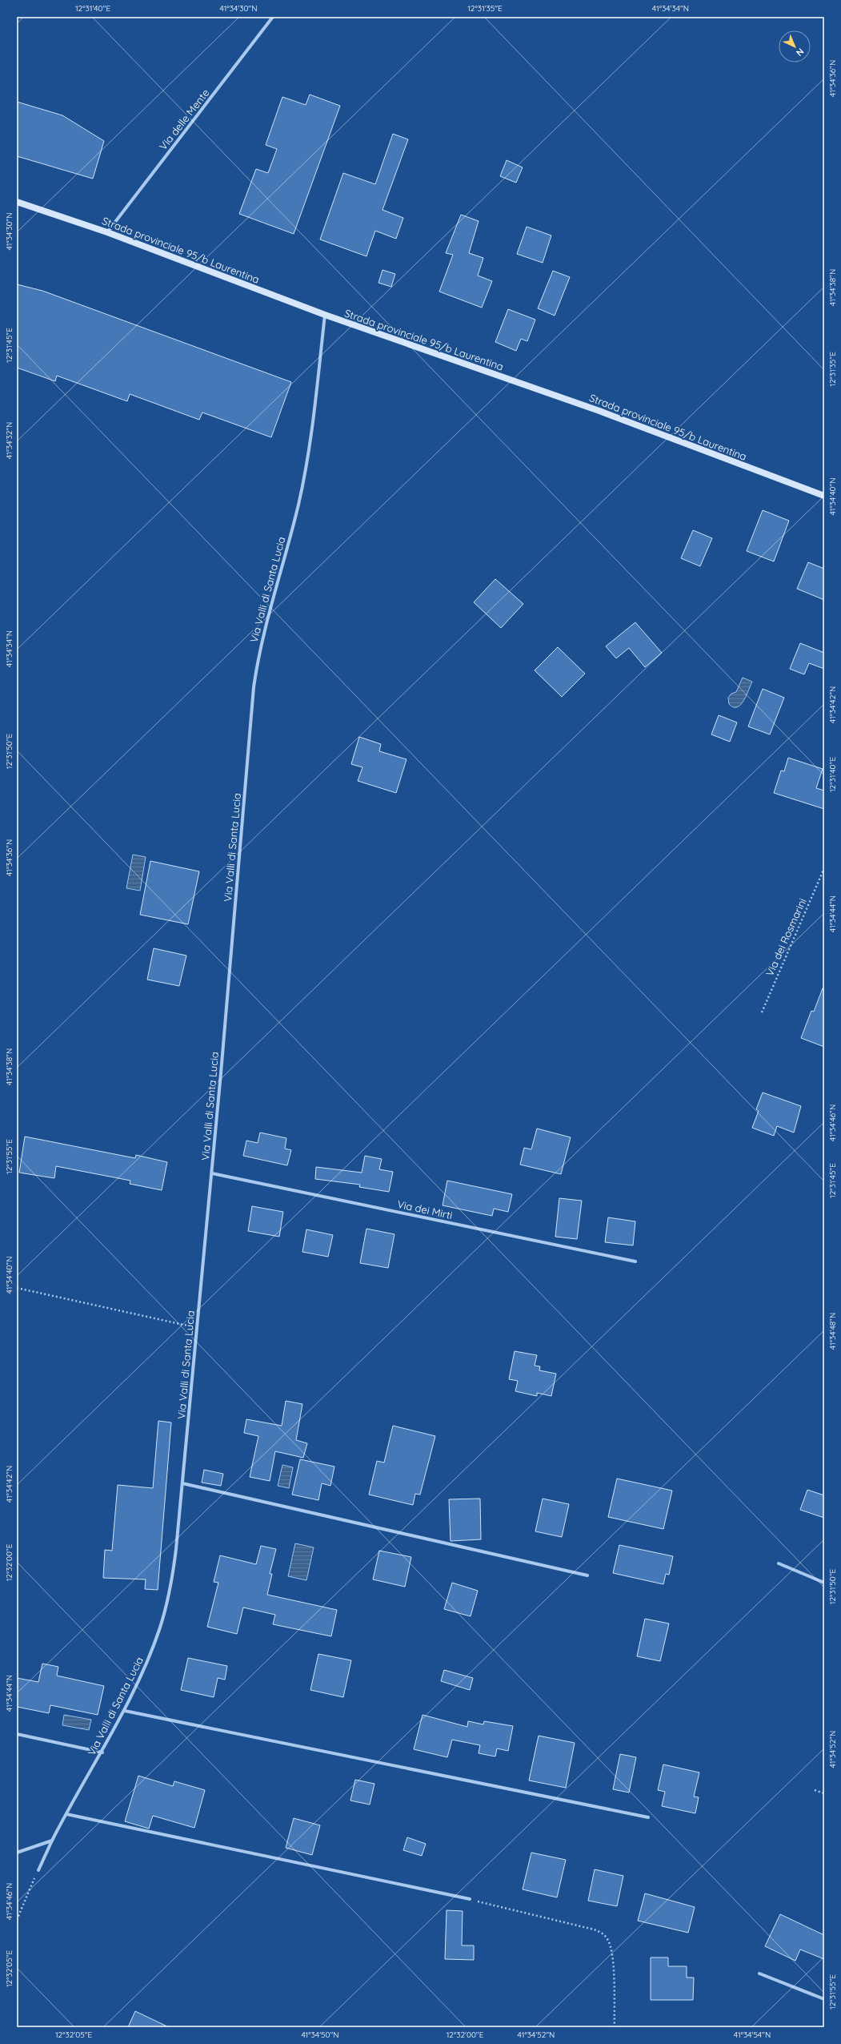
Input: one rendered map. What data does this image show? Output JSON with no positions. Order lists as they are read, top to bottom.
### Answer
{
  "streets": {
    "main road": ["Strada provinciale 95/b Laurentina"],
    "street": ["Via delle Mente", "Via Valli di Santa Lucia", "Via dei Mirti"],
    "path": ["Via dei Rosmarini"]
  },
  "crossings": [
    ["Via delle Mente", "Strada provinciale 95/b Laurentina"],
    ["Strada provinciale 95/b Laurentina", "Via Valli di Santa Lucia"],
    ["Via Valli di Santa Lucia", "Via dei Mirti"]
  ],
  "north": "bottom right",
  "coordinates": [
    "12°31'40\"E",
    "41°34'30\"N",
    "12°31'35\"E",
    "41°34'34\"N",
    "41°34'36\"N",
    "41°34'38\"N",
    "12°31'45\"E",
    "41°34'32\"N",
    "41°34'40\"N",
    "41°34'42\"N",
    "12°31'50\"E",
    "41°34'44\"N",
    "41°34'46\"N",
    "12°31'55\"E",
    "41°34'48\"N",
    "12°32'00\"E",
    "41°34'52\"N",
    "12°32'05\"E",
    "41°34'50\"N",
    "41°34'54\"N"
  ]
}
